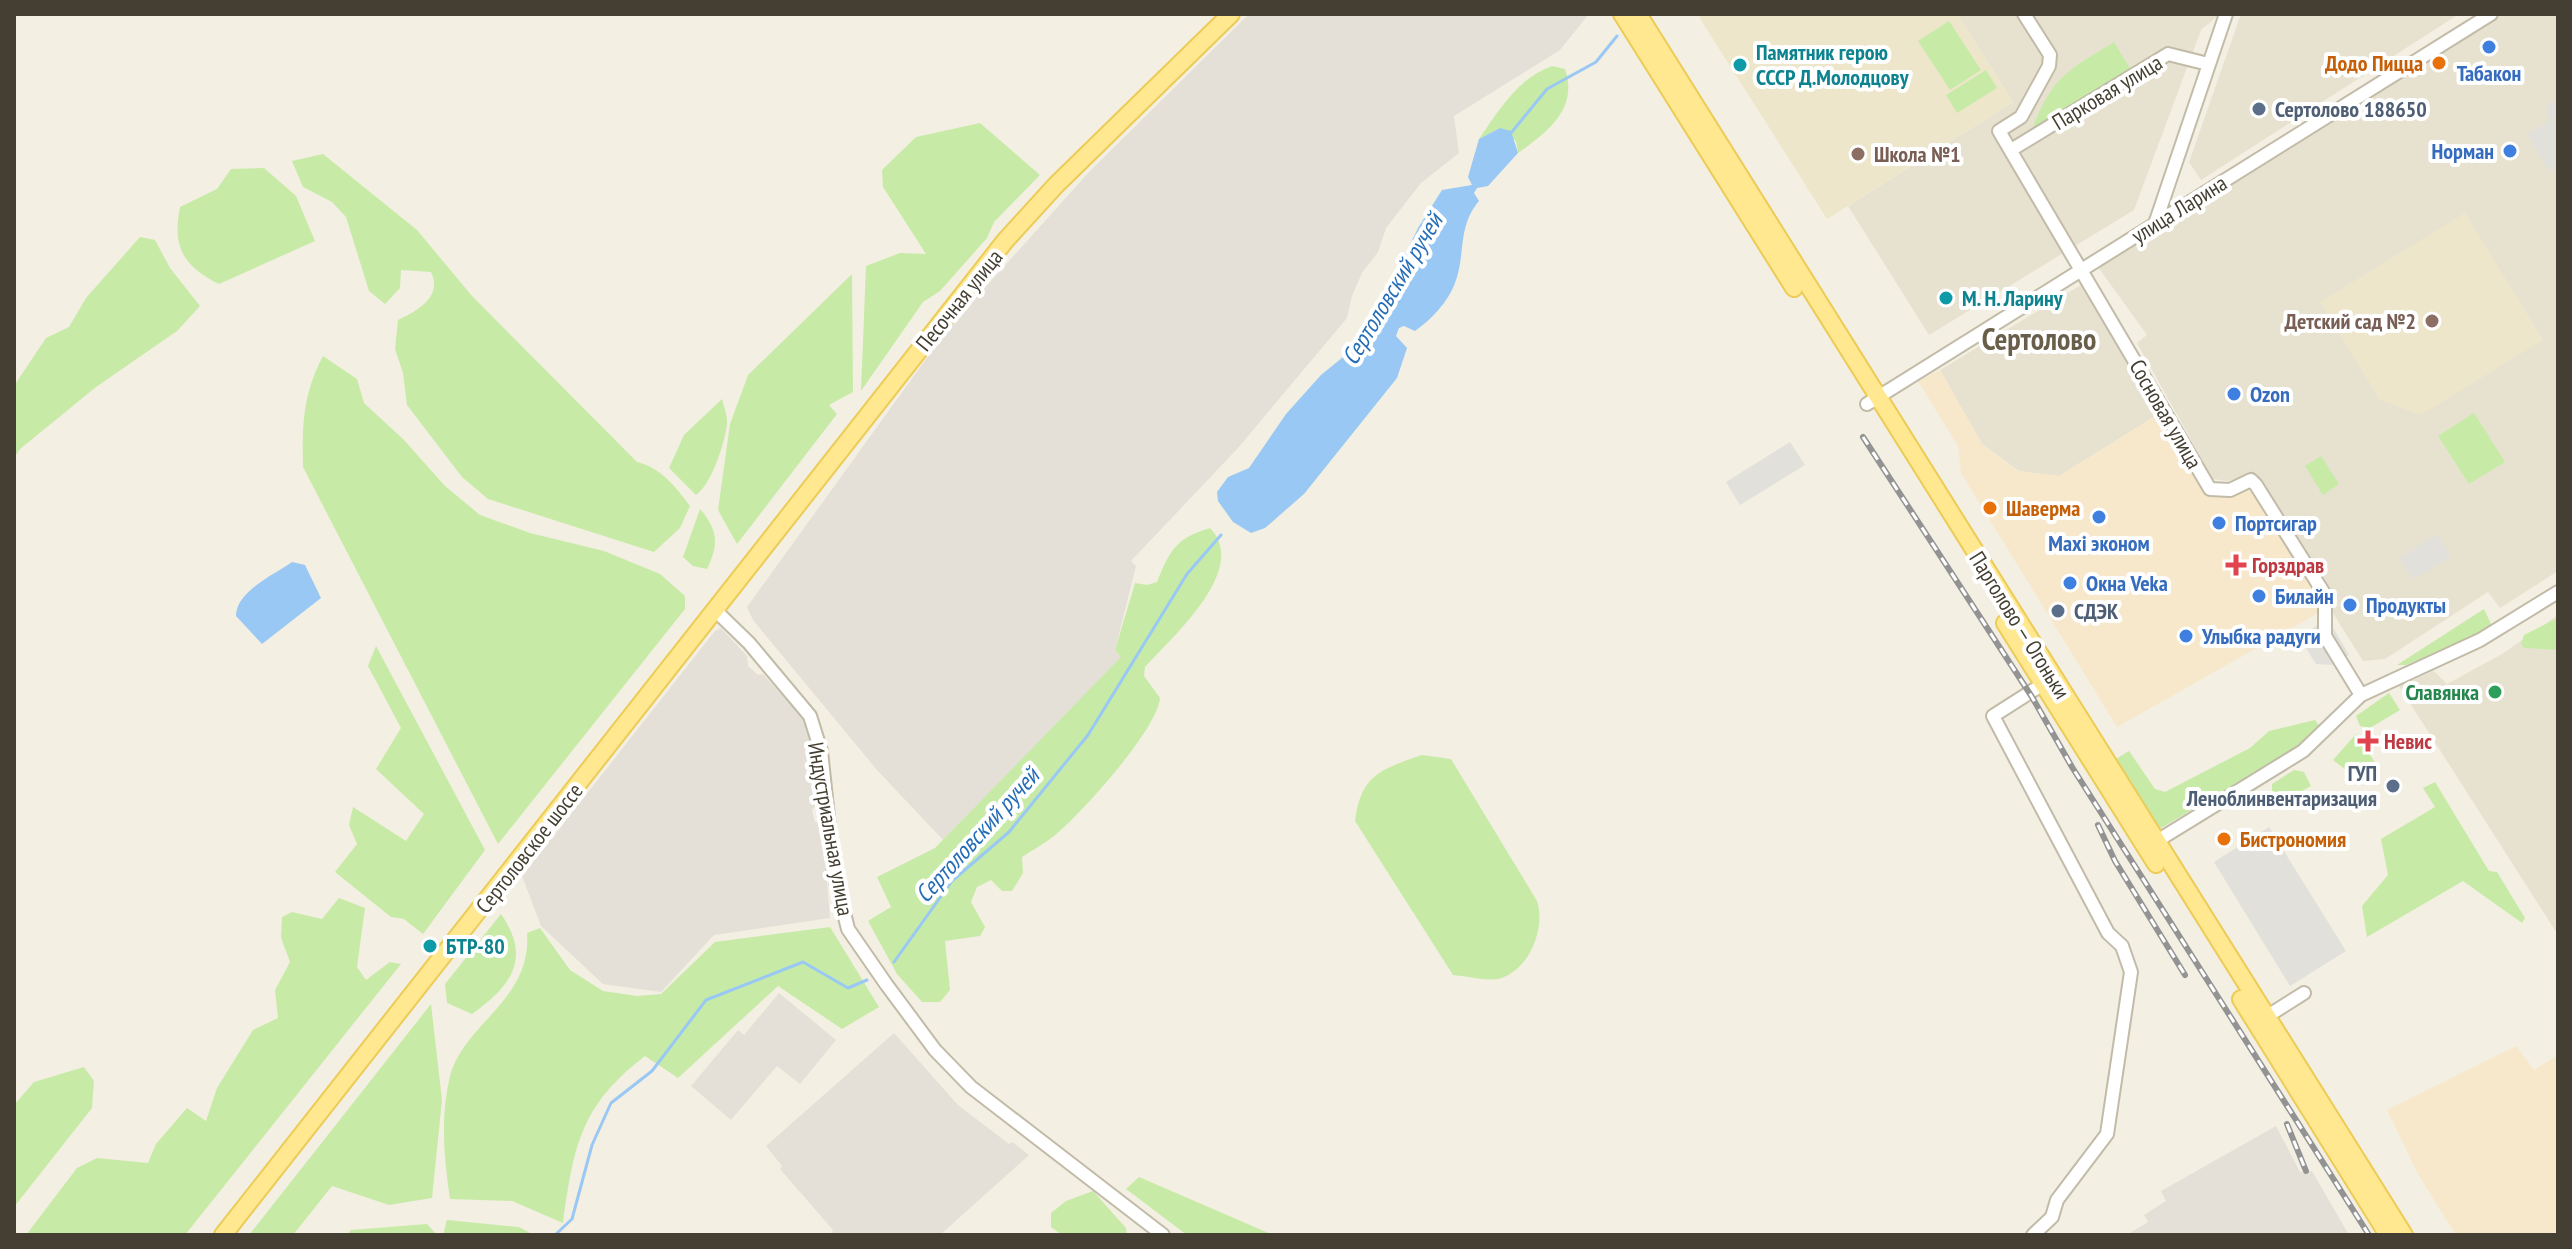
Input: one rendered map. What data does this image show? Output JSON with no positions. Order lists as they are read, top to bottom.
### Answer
{
  "streets": {
    "main road": ["Песочная улица", "Парголово — Огоньки", "Сертоловское шоссе"],
    "street": [
      "Парковая улица",
      "улица Ларина",
      "Сосновая улица",
      "Индустриальная улица"
    ]
  },
  "crossings": [
    ["Парковая улица", "Сосновая улица"],
    ["улица Ларина", "Сосновая улица"],
    ["улица Ларина", "Парголово — Огоньки"],
    ["Песочная улица", "Индустриальная улица"],
    ["Песочная улица", "Сертоловское шоссе"],
    ["Индустриальная улица", "Сертоловское шоссе"]
  ],
  "districts": ["Сертолово"],
  "water": ["Сертоловский ручей"],
  "places": {
    "other": [
      "Табакон",
      "Додо Пицца",
      "Памятник герою СССР Д.Молодцову",
      "Сертолово 188650",
      "Норман",
      "Школа №1",
      "М. Н. Ларину",
      "Детский сад №2",
      "Ozon",
      "Шаверма",
      "Maxi эконом",
      "Портсигар",
      "Окна Veka",
      "Билайн",
      "Продукты",
      "СДЭК",
      "Улыбка радуги",
      "Славянка",
      "ГУП Леноблинвентаризация",
      "Бистрономия",
      "БТР-80"
    ],
    "health": ["Горздрав", "Невис"]
  }
}
